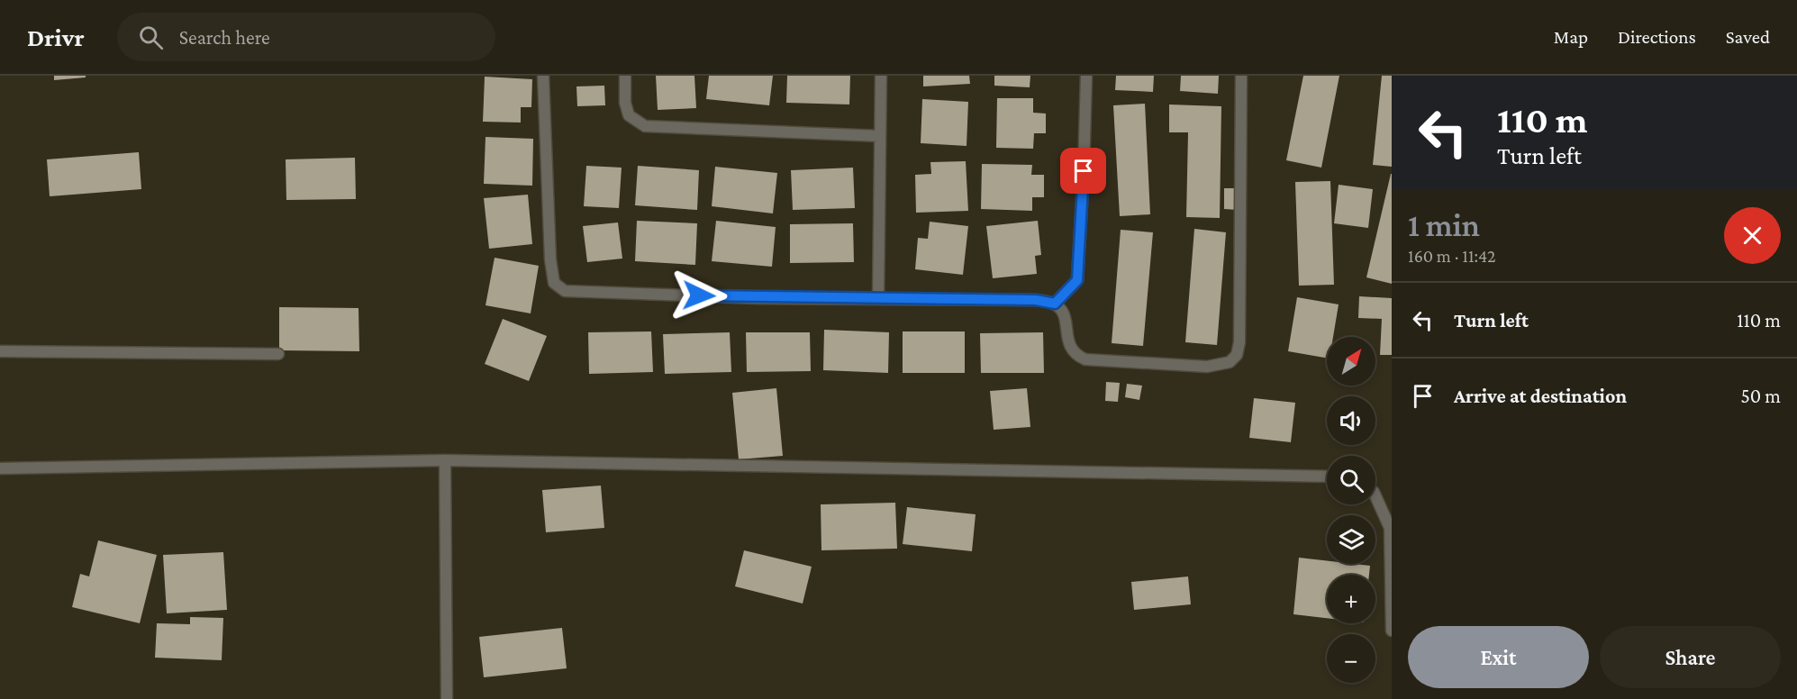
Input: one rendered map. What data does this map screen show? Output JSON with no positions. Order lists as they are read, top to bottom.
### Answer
{
  "north": "top right",
  "page": {
    "header": "Drivr",
    "search": "Search here",
    "nav": ["Map", "Directions", "Saved"],
    "turn": ["110 m", "Turn left"],
    "heading": ["1 min", "160 m · 11:42"],
    "list": [
      {
        "name": "Turn left",
        "value": "110 m"
      },
      {
        "name": "Arrive at destination",
        "value": "50 m"
      }
    ],
    "map_buttons": ["+", "−"],
    "buttons": ["Exit", "Share"]
  }
}
